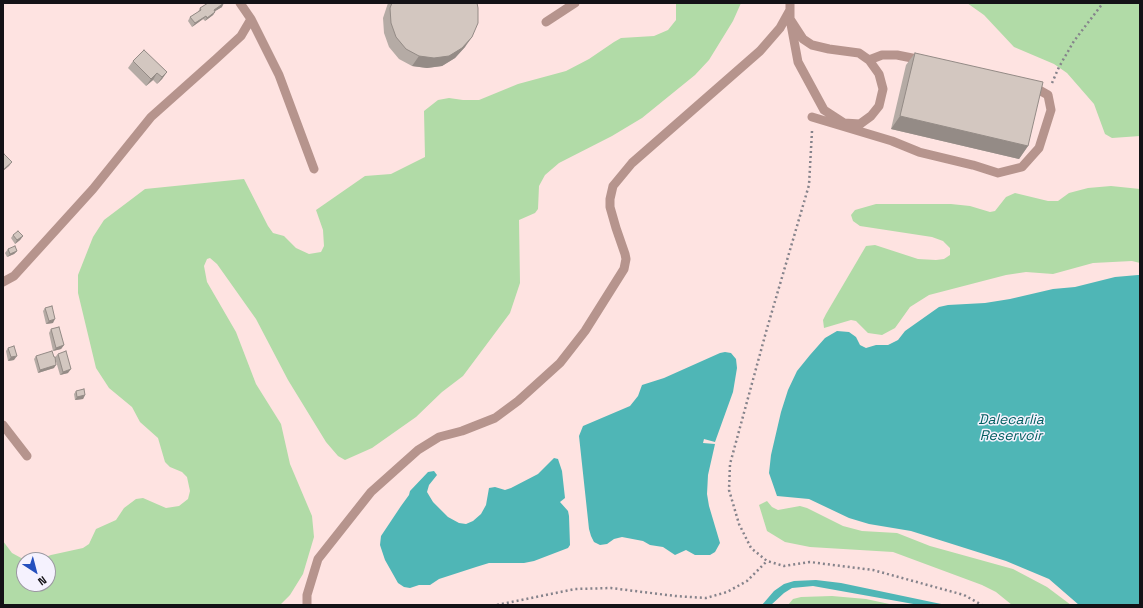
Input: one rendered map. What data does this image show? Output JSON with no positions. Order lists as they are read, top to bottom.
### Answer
{
  "water": ["Dalecarlia Reservoir"],
  "north": "bottom right"
}
